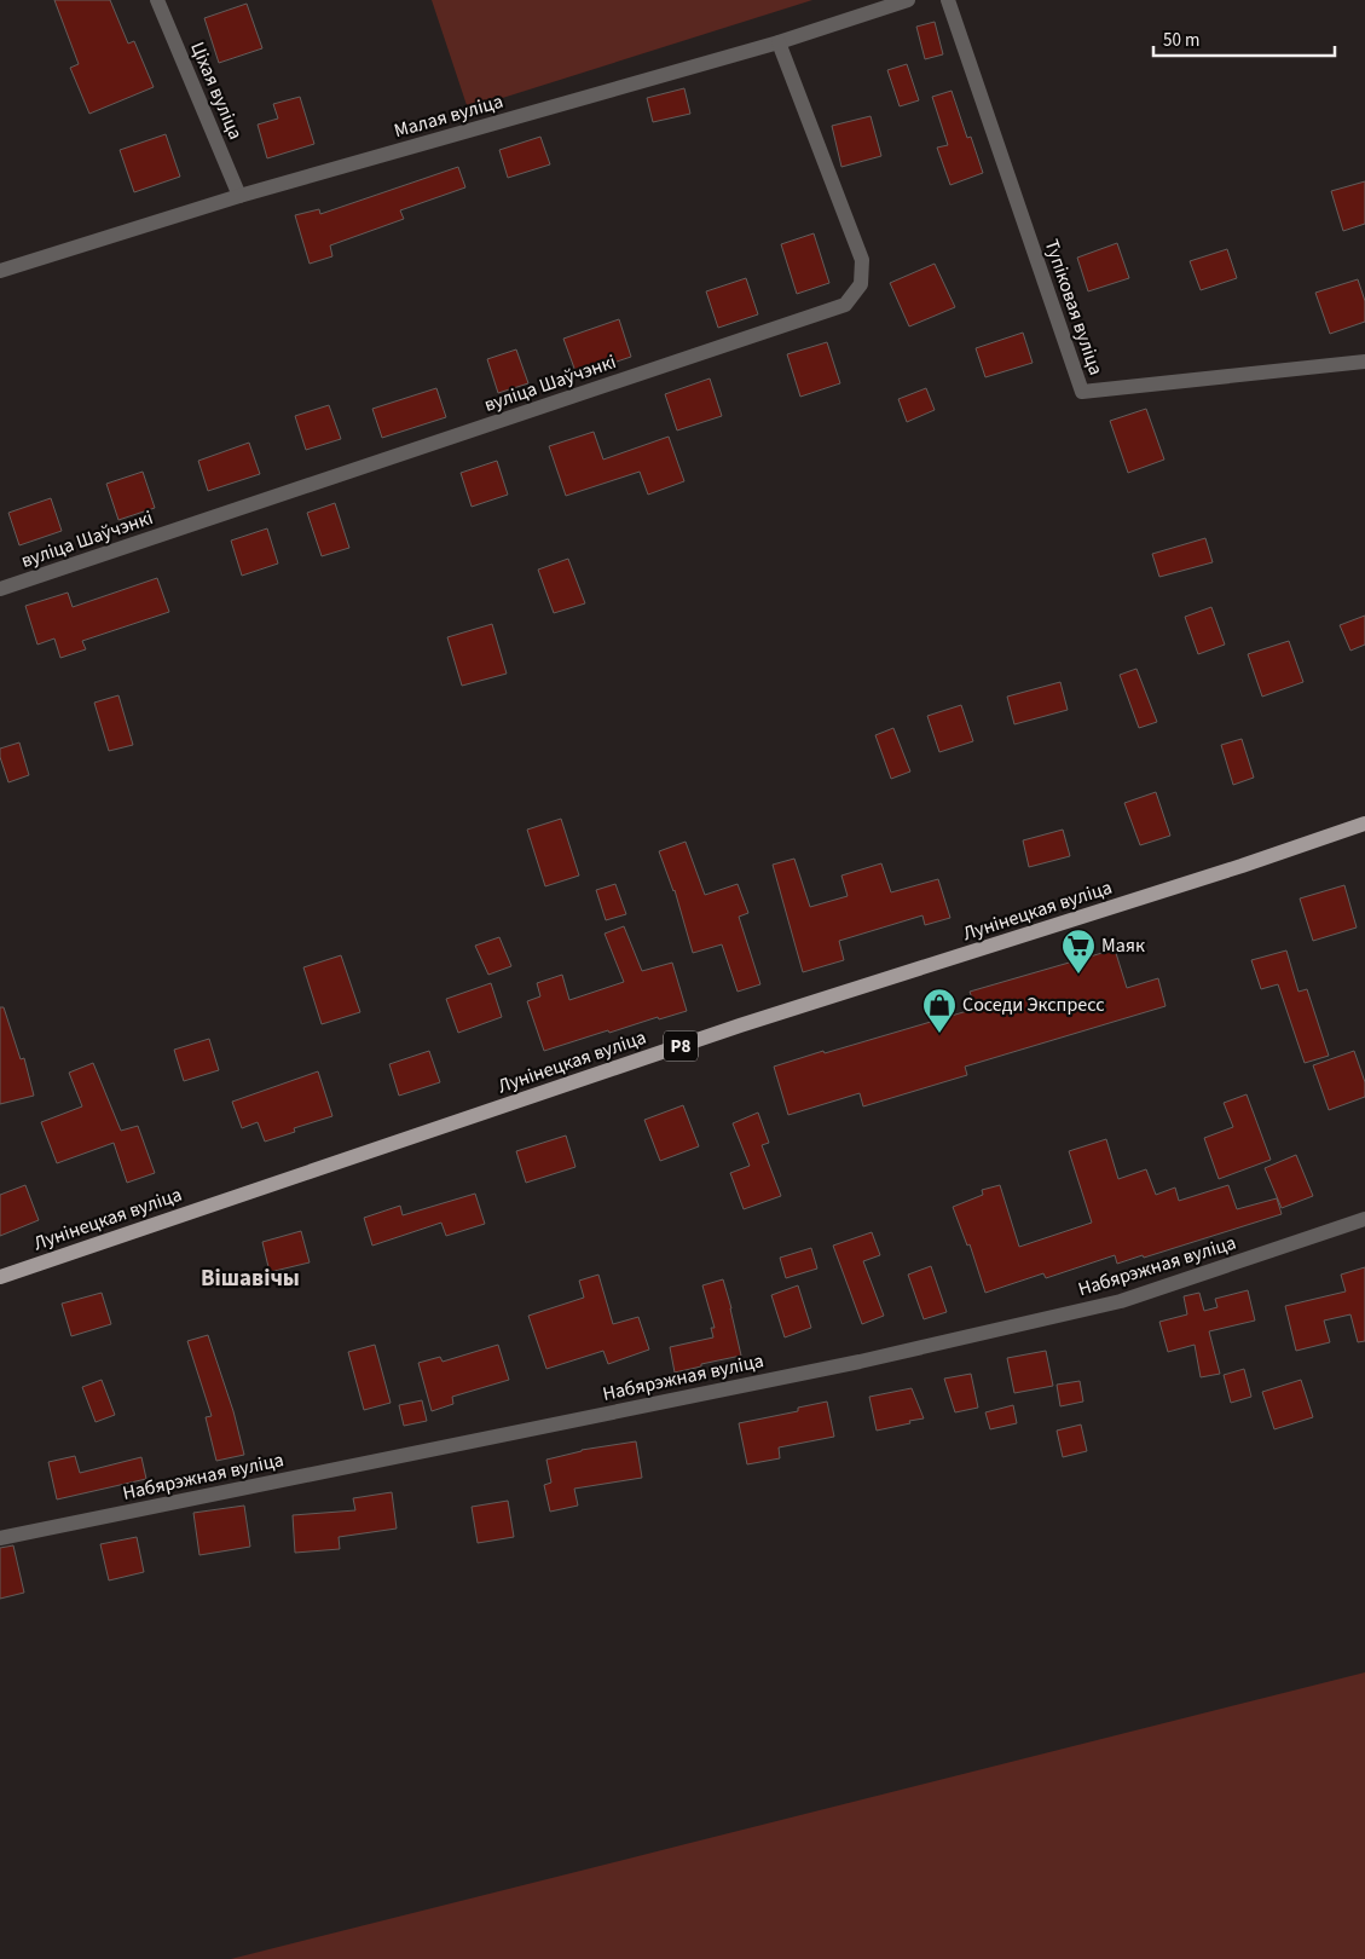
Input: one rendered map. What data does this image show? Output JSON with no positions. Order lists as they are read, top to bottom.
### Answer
{
  "streets": {
    "main road": ["Лунінецкая вуліца", "Р8"],
    "street": [
      "Ціхая вуліца",
      "Малая вуліца",
      "Тупіковая вуліца",
      "вуліца Шаўчэнкі",
      "Набярэжная вуліца"
    ]
  },
  "crossings": [
    ["Ціхая вуліца", "Малая вуліца"],
    ["Малая вуліца", "вуліца Шаўчэнкі"]
  ],
  "districts": ["Вішавічы"],
  "places": {
    "supermarket": ["Маяк"],
    "shop": ["Соседи Экспресс"]
  },
  "scale_bar": "50 m"
}
